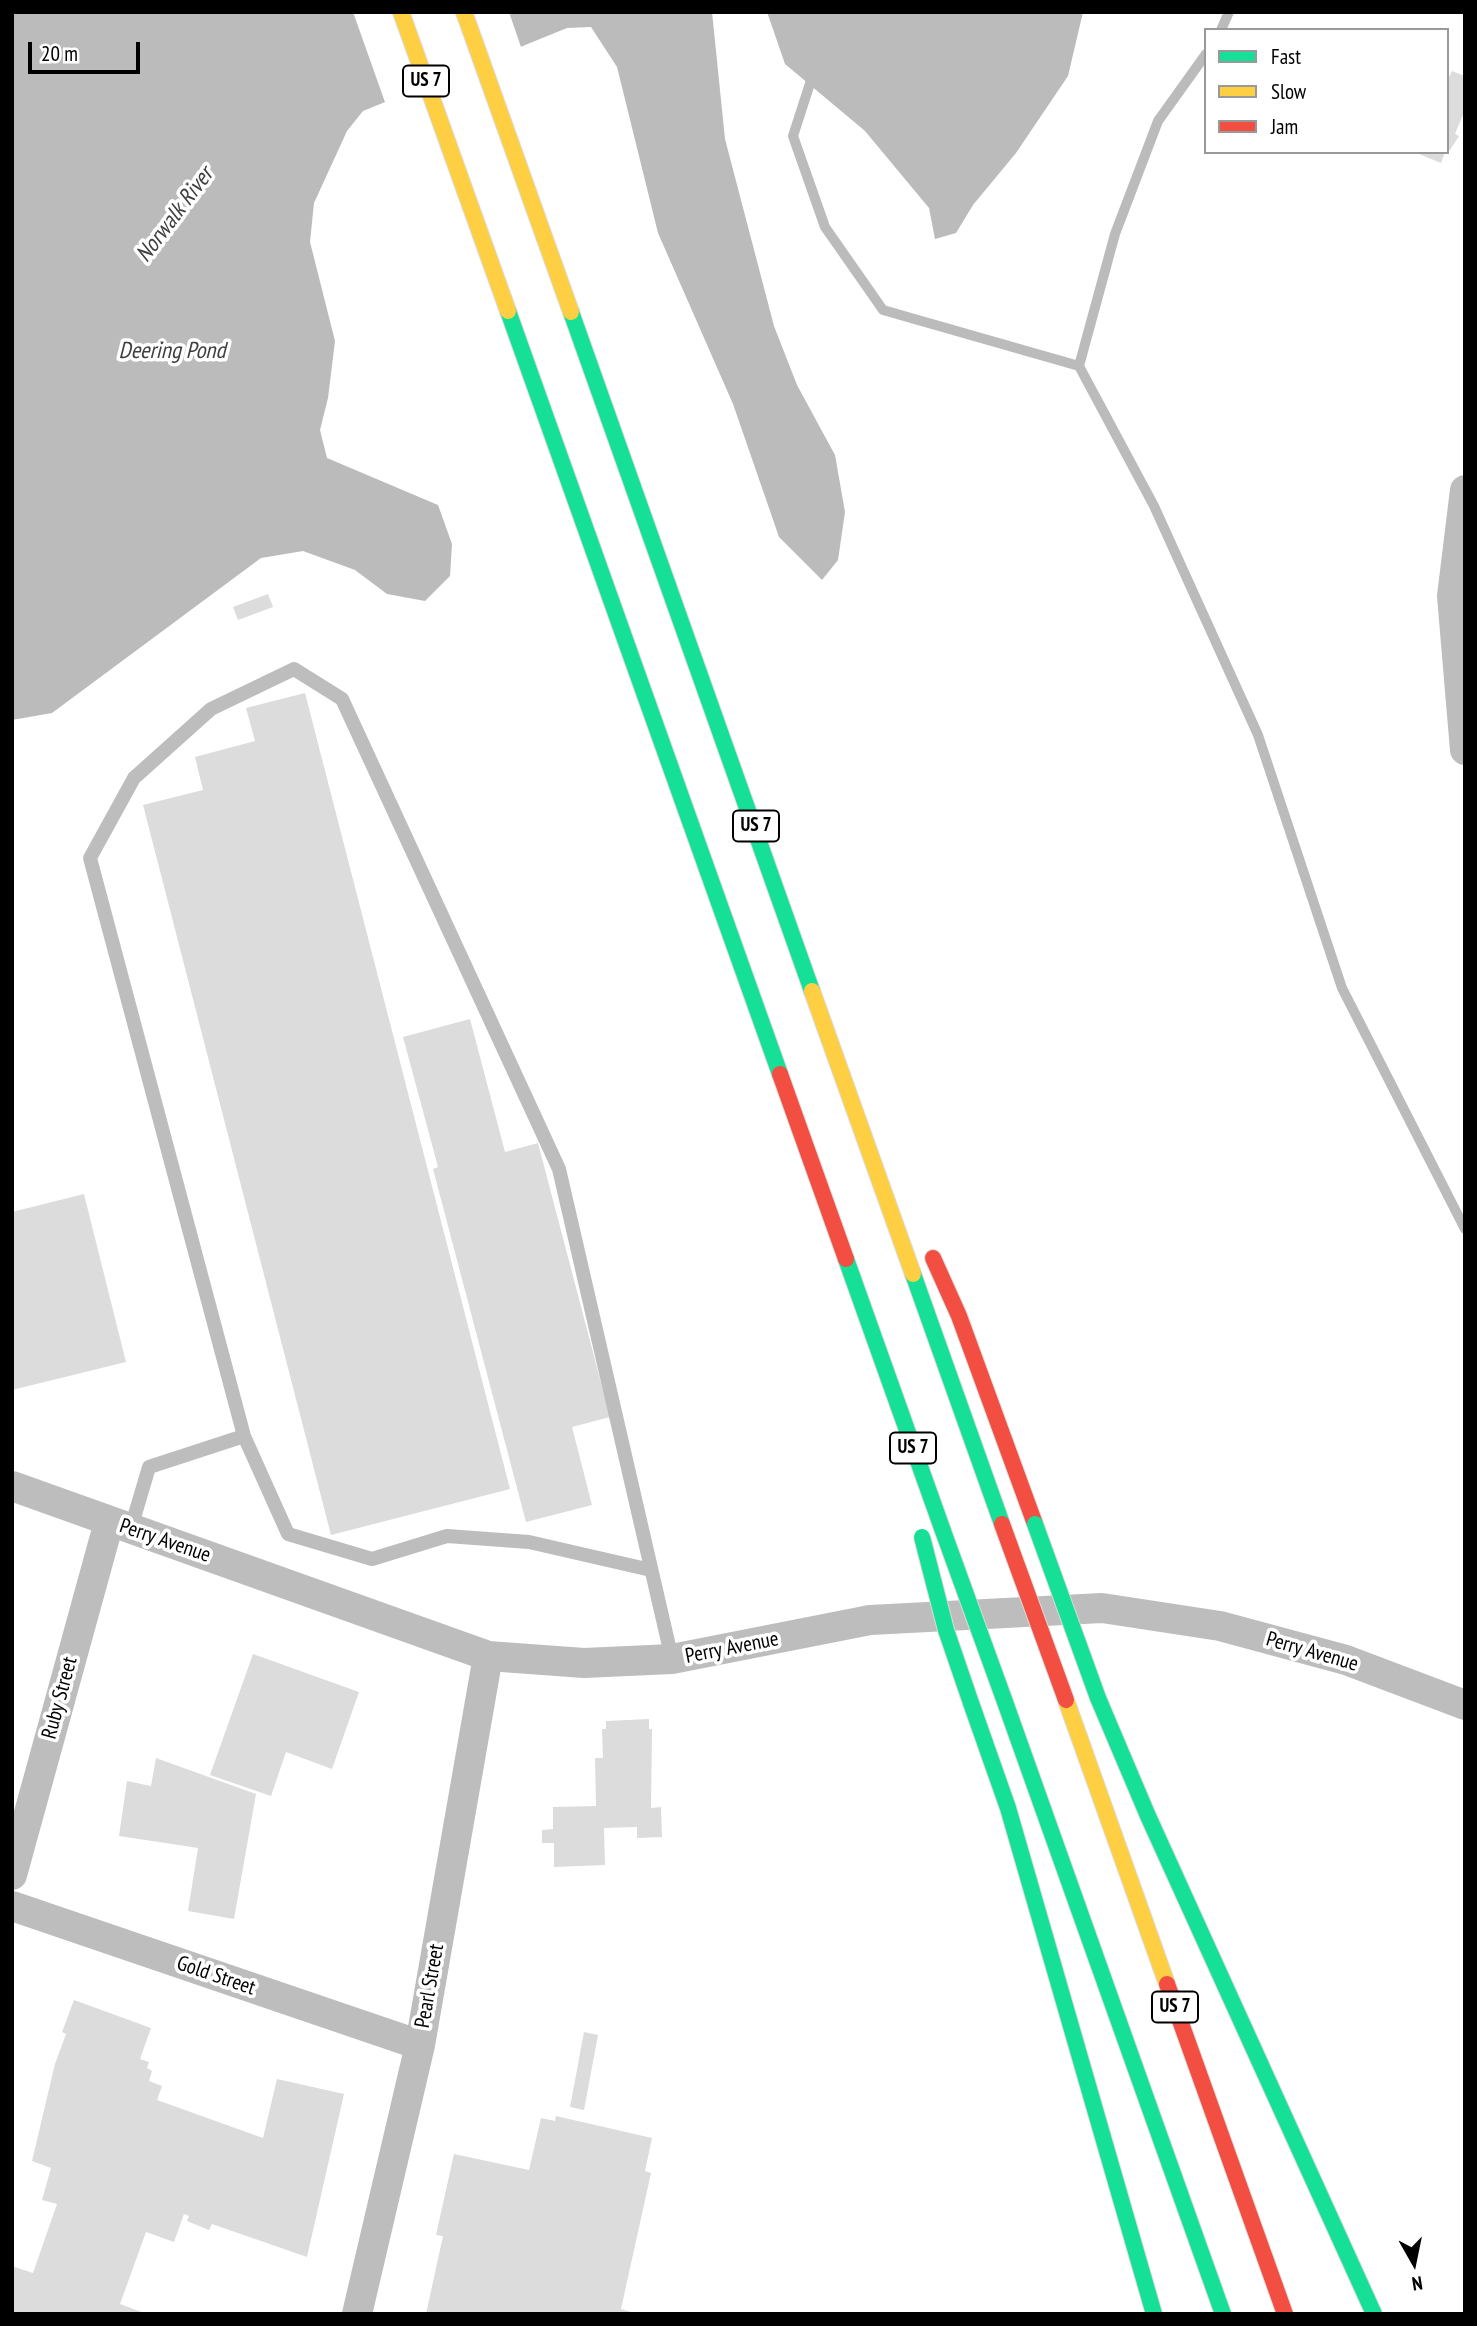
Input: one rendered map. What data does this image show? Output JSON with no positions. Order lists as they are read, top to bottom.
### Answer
{
  "streets": {
    "highway": ["US 7"],
    "street": [
      "Perry Avenue",
      "Ruby Street",
      "Gold Street",
      "Pearl Street"
    ]
  },
  "crossings": [
    ["Perry Avenue", "Ruby Street"],
    ["Perry Avenue", "Pearl Street"],
    ["Gold Street", "Pearl Street"]
  ],
  "water": ["Norwalk River", "Deering Pond"],
  "legend": ["Fast", "Slow", "Jam"],
  "scale_bar": "20 m",
  "north": "bottom"
}
